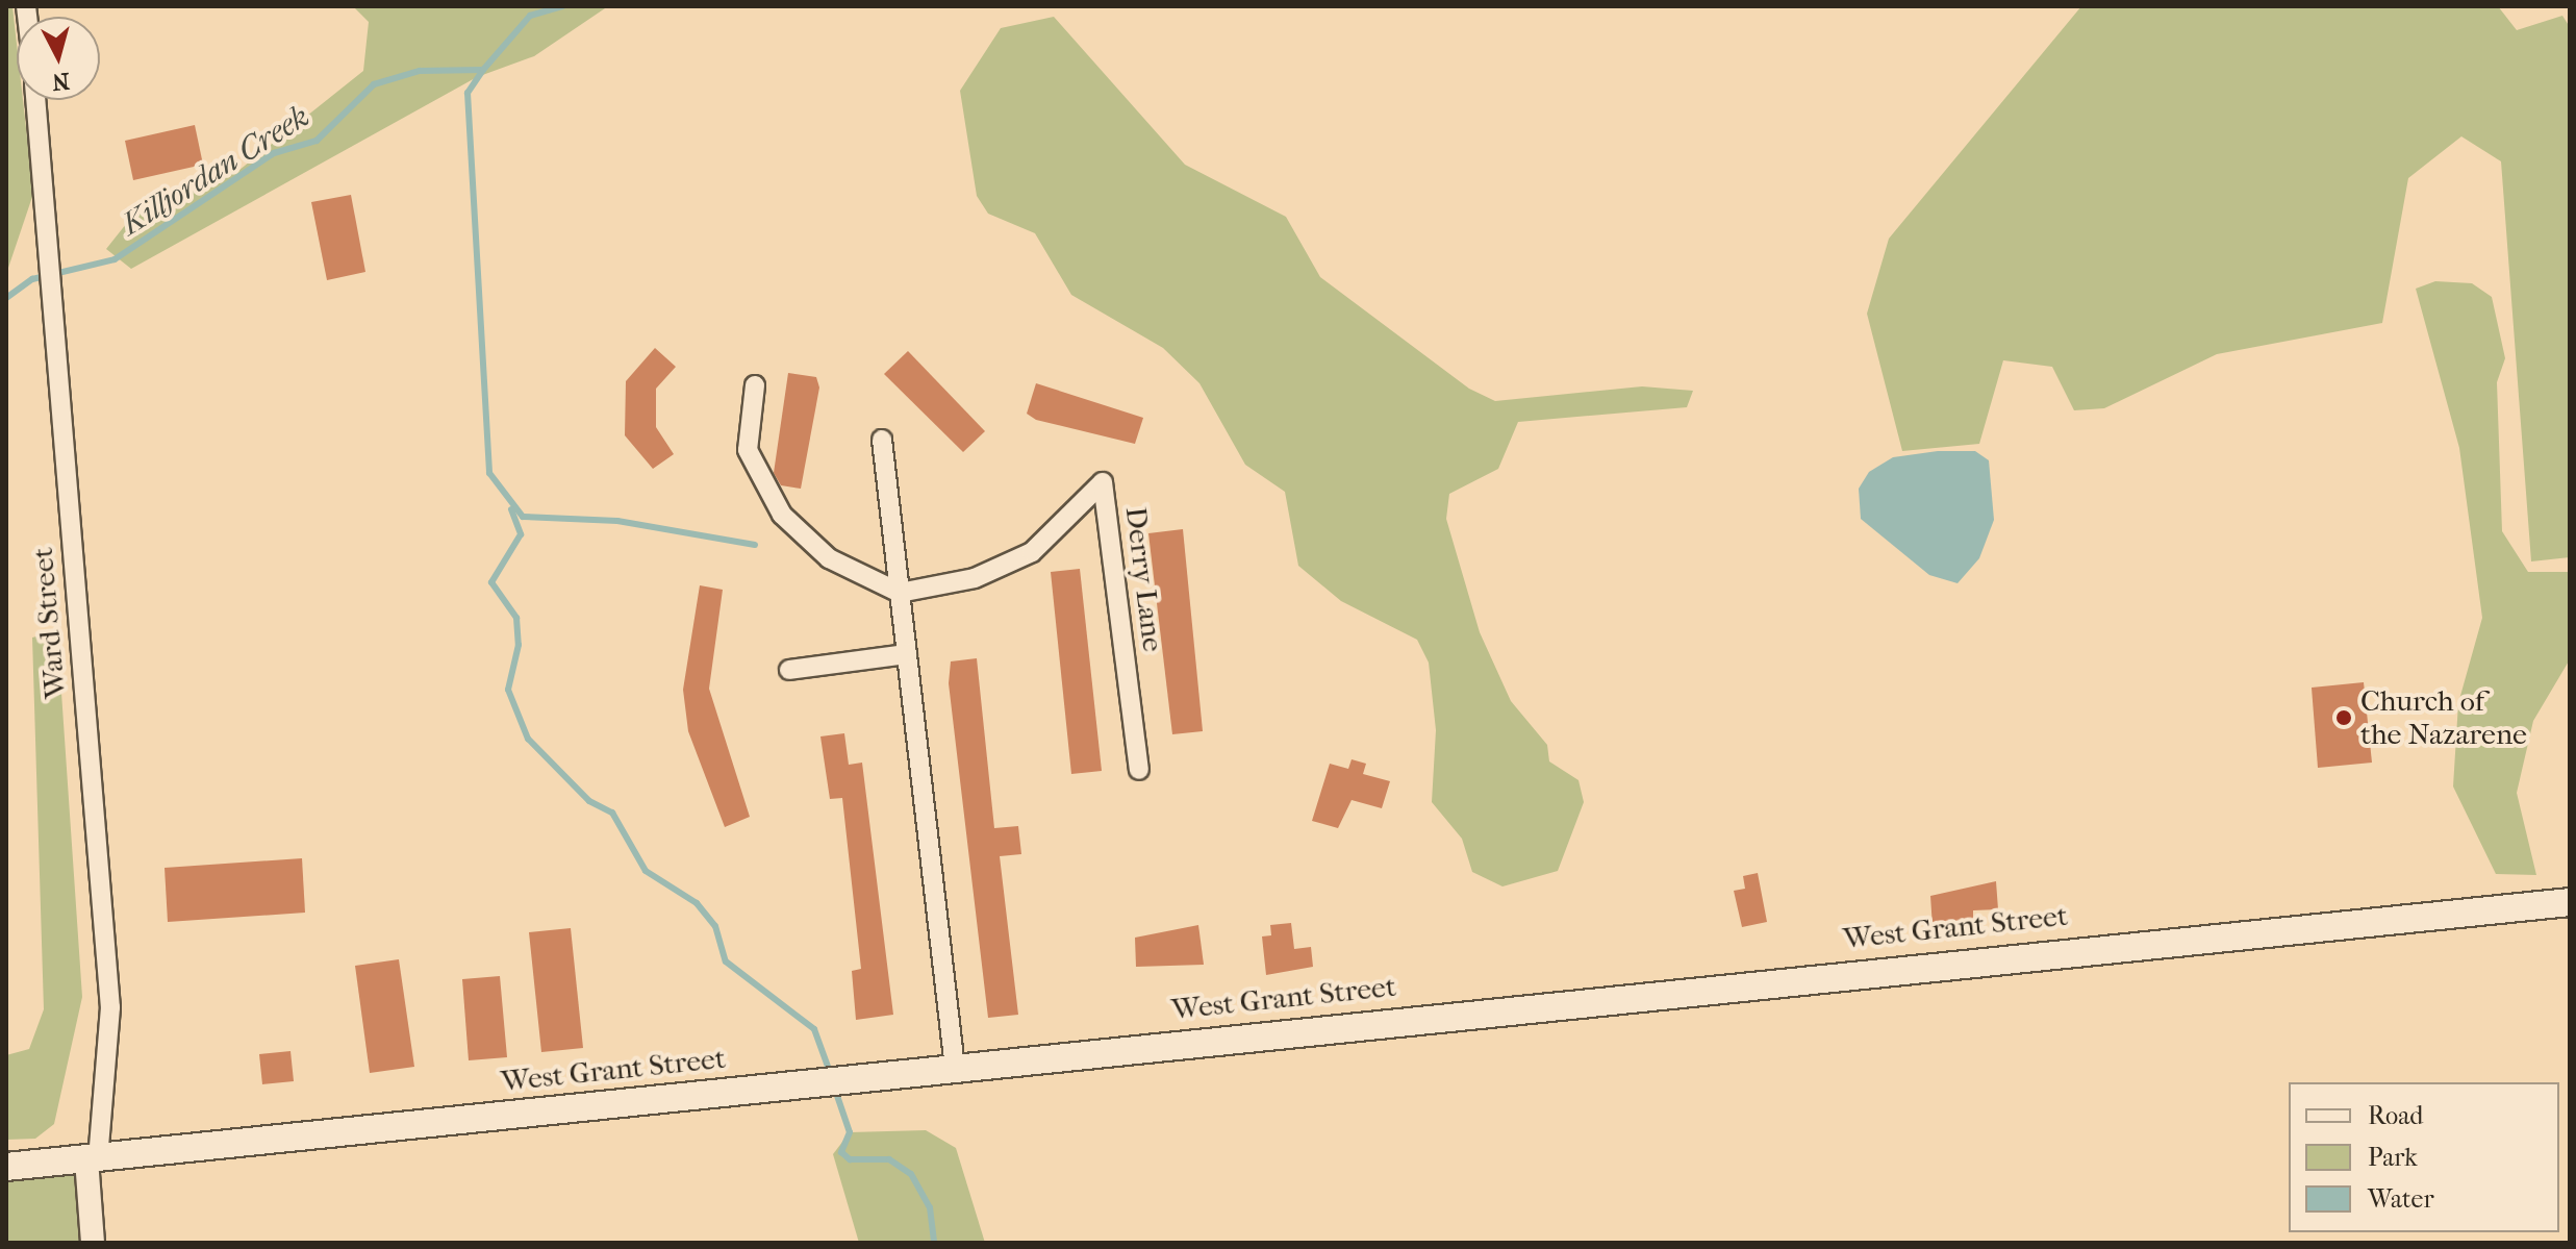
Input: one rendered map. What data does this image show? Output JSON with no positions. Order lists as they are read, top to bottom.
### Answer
{
  "streets": {
    "main road": ["West Grant Street"],
    "street": ["Derry Lane", "Ward Street"]
  },
  "crossings": [
    ["Ward Street", "West Grant Street"]
  ],
  "water": ["Killjordan Creek"],
  "places": ["Church of the Nazarene"],
  "legend": ["Road", "Park", "Water"],
  "north": "bottom"
}
